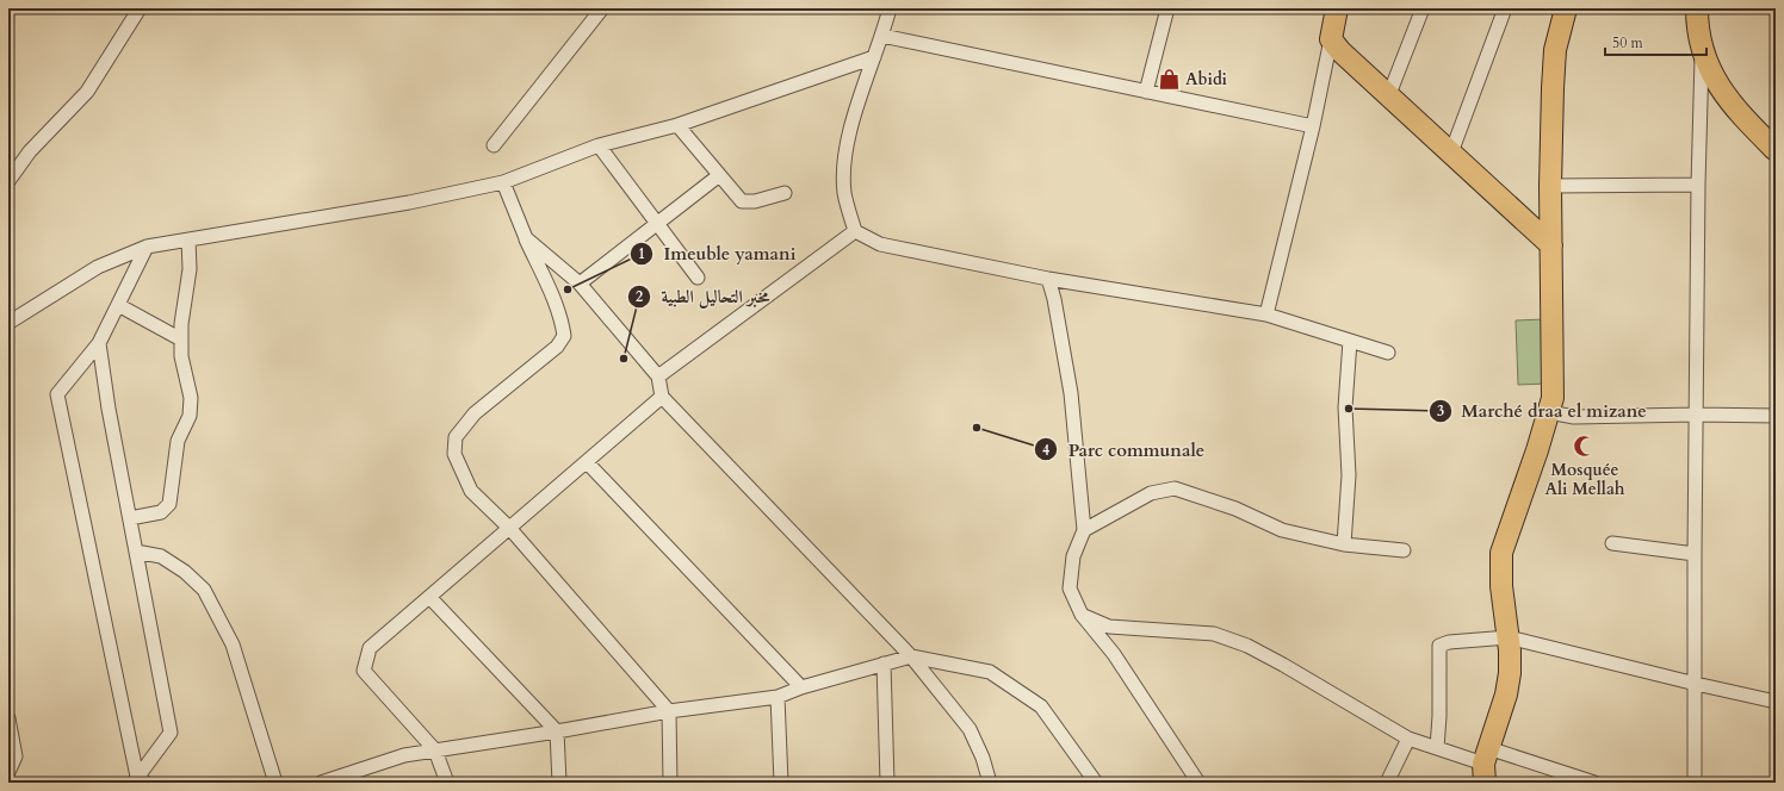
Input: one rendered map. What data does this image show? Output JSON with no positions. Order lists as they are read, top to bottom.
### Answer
{
  "places": {
    "shop": ["Abidi"],
    "other": [
      "Imeuble yamani",
      "مخبر التحاليل الطبية",
      "Marché draa el mizane",
      "Parc communale"
    ],
    "mosque": ["Mosquée Ali Mellah"]
  },
  "scale_bar": "50 m"
}
